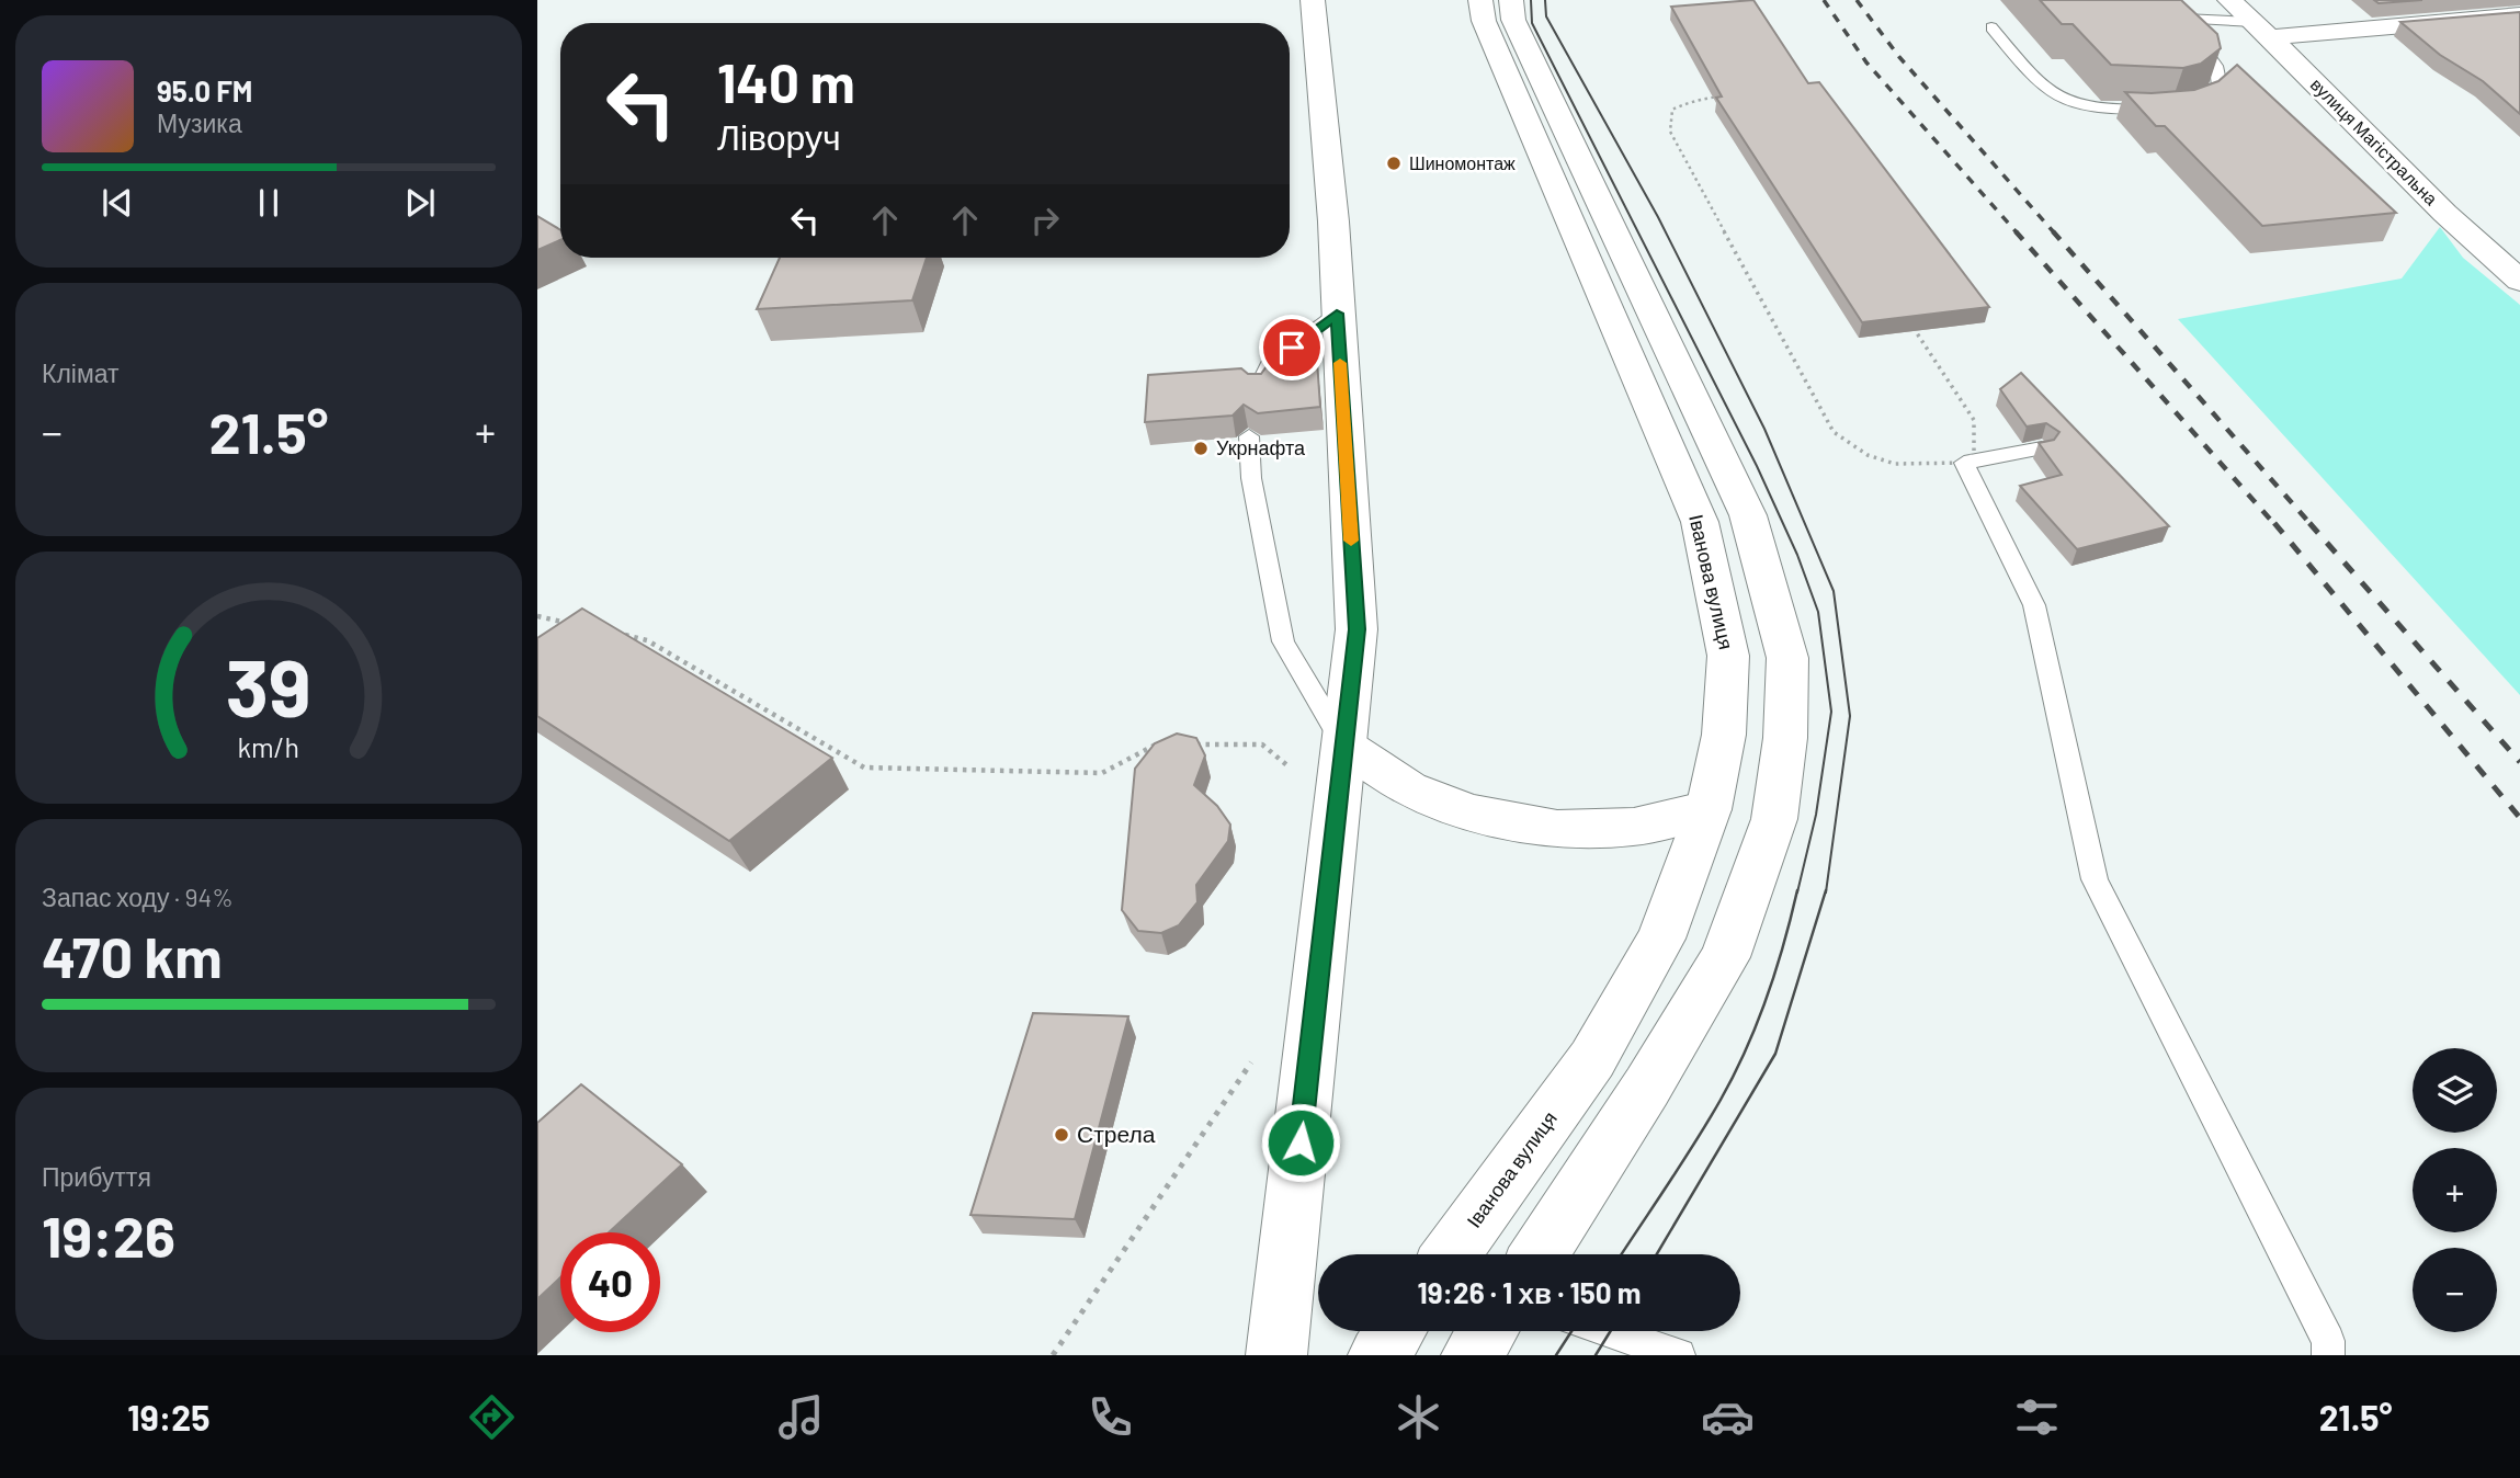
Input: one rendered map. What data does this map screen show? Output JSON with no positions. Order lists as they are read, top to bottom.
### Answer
{
  "streets": {
    "main road": ["вулиця Магістральна", "Іванова вулиця"]
  },
  "places": ["Шиномонтаж", "Укрнафта", "Стрела"],
  "page": {
    "turn": ["140 m", "Ліворуч"],
    "song": ["95.0 FM", "Музика"],
    "tile": [
      "Клімат",
      ["Запас ходу · 94%", "470 km"],
      ["Прибуття", "19:26"]
    ],
    "heat": ["−", "21.5°", "+"],
    "map_buttons": ["+", "−"],
    "limit": "40",
    "trip": "19:26 · 1 хв · 150 m",
    "tabs": ["19:25", "21.5°"],
    "gauge": ["39", "km/h"]
  }
}
